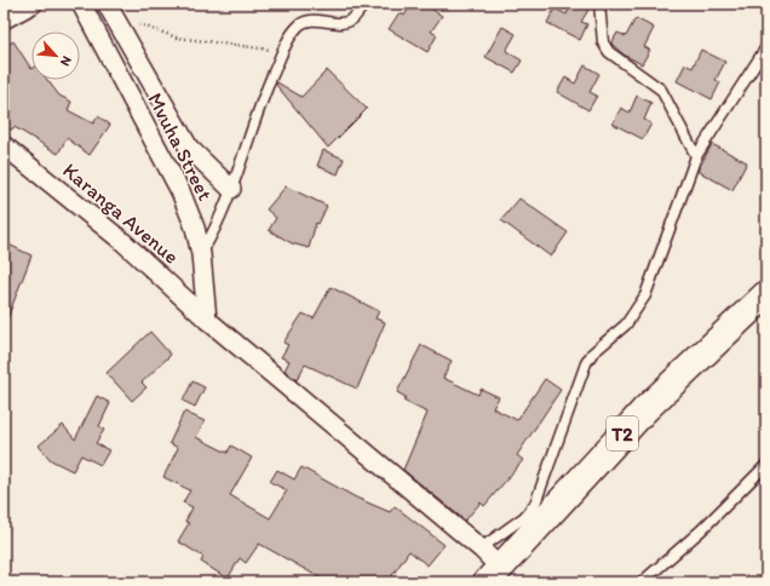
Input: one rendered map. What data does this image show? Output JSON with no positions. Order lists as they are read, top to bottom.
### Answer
{
  "streets": {
    "highway": ["T2"],
    "street": ["Mvuha Street", "Karanga Avenue"]
  },
  "crossings": [
    ["Mvuha Street", "Karanga Avenue"],
    ["Karanga Avenue", "T2"]
  ],
  "north": "bottom right"
}
